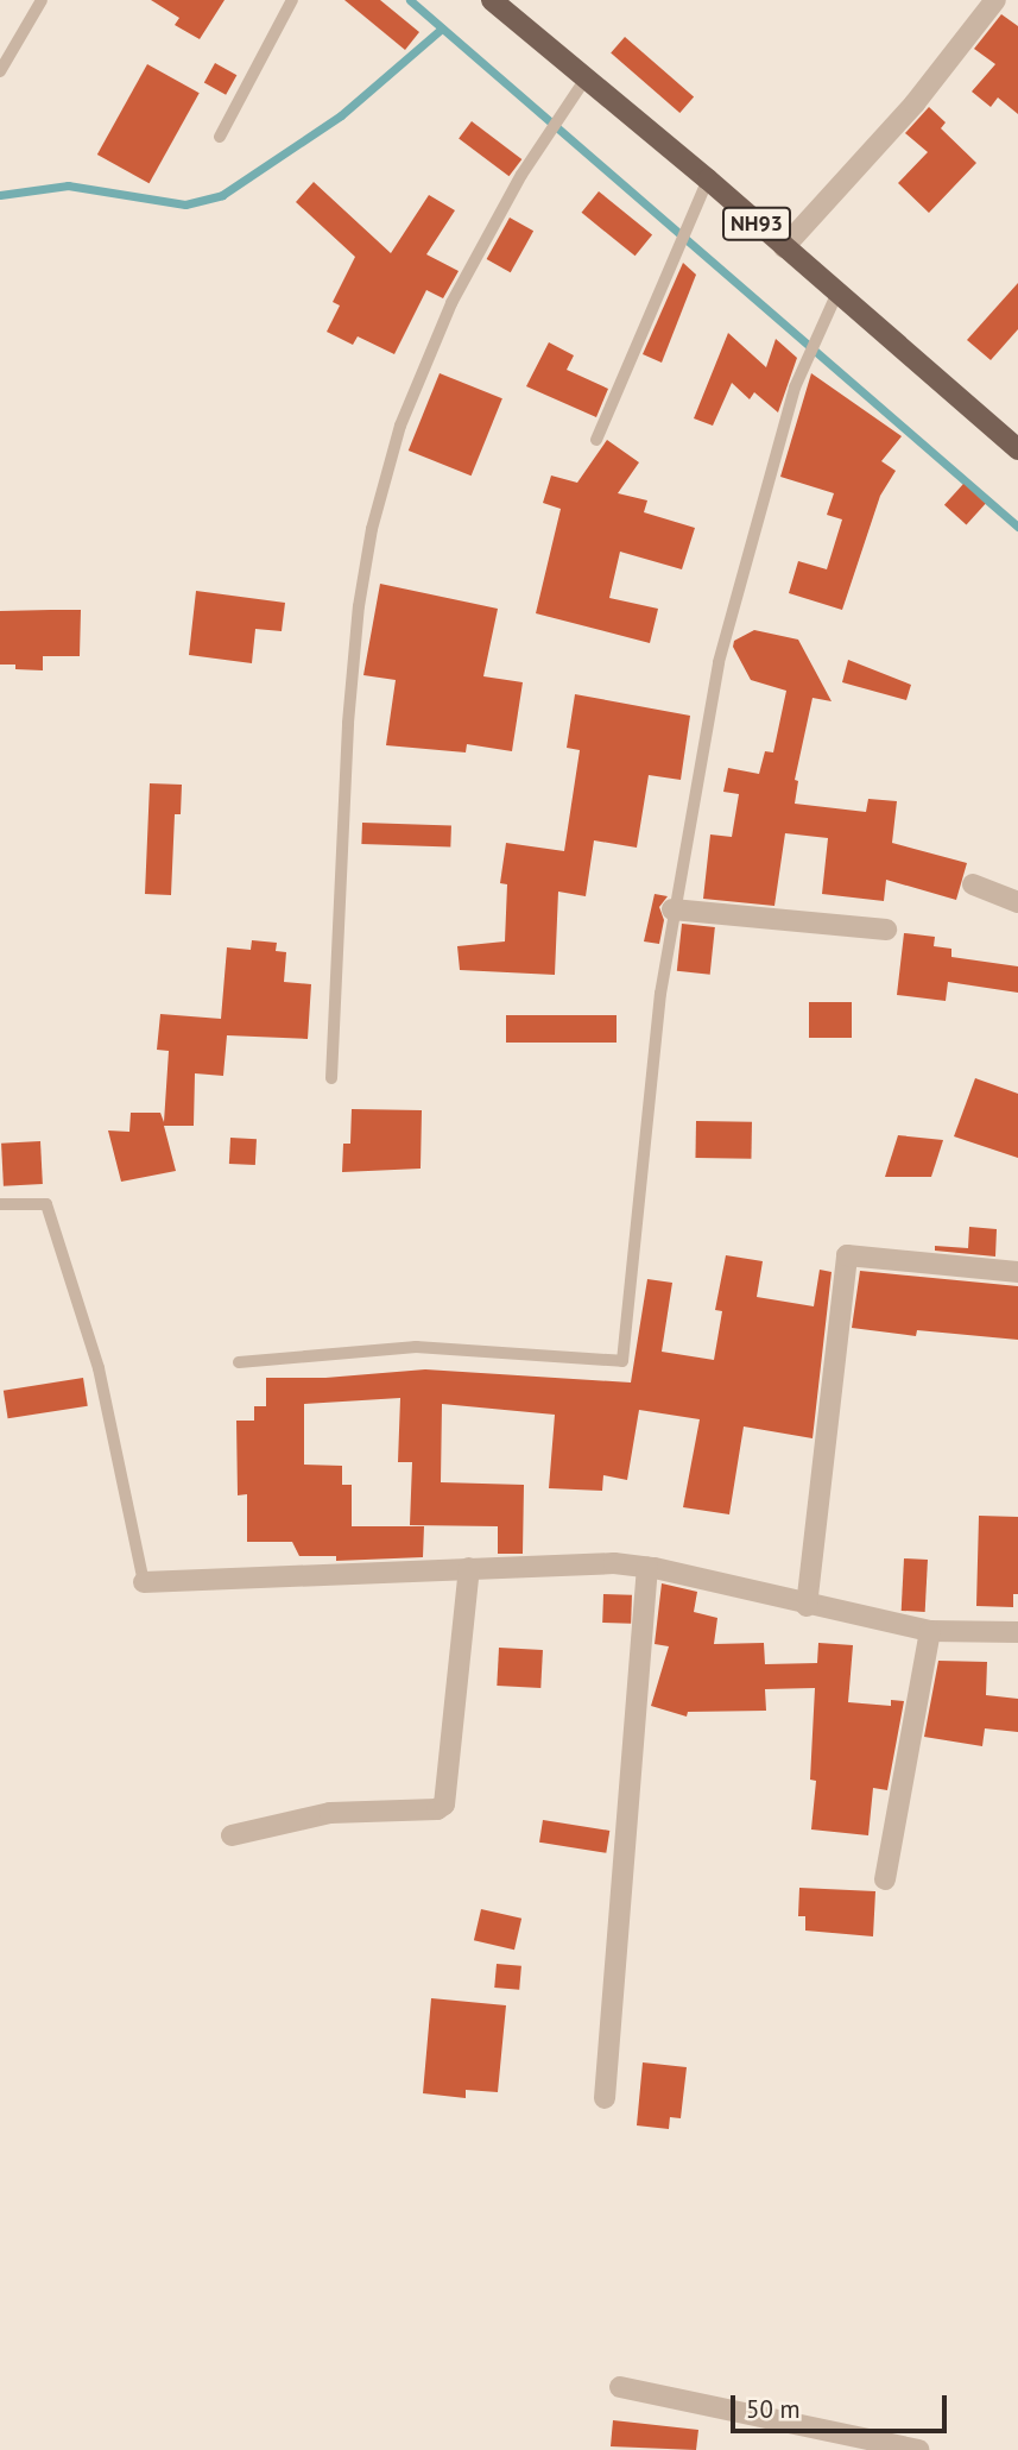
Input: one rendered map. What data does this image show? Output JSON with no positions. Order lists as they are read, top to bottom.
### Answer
{
  "streets": {
    "main road": ["NH93"]
  },
  "scale_bar": "50 m"
}
